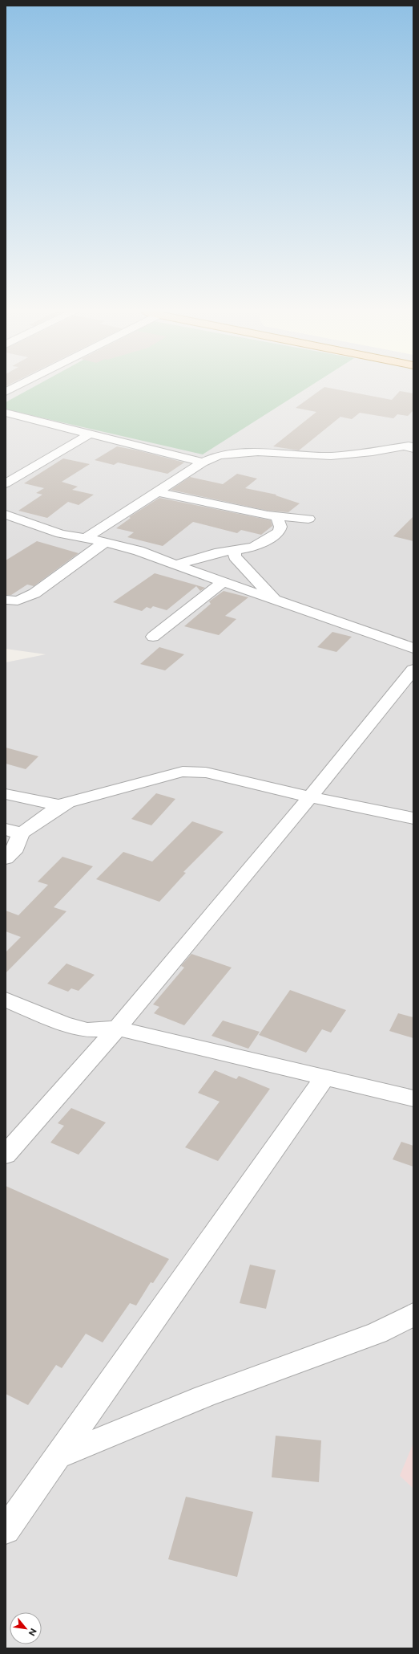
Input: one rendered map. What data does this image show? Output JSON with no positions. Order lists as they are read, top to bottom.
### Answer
{
  "north": "bottom right"
}
